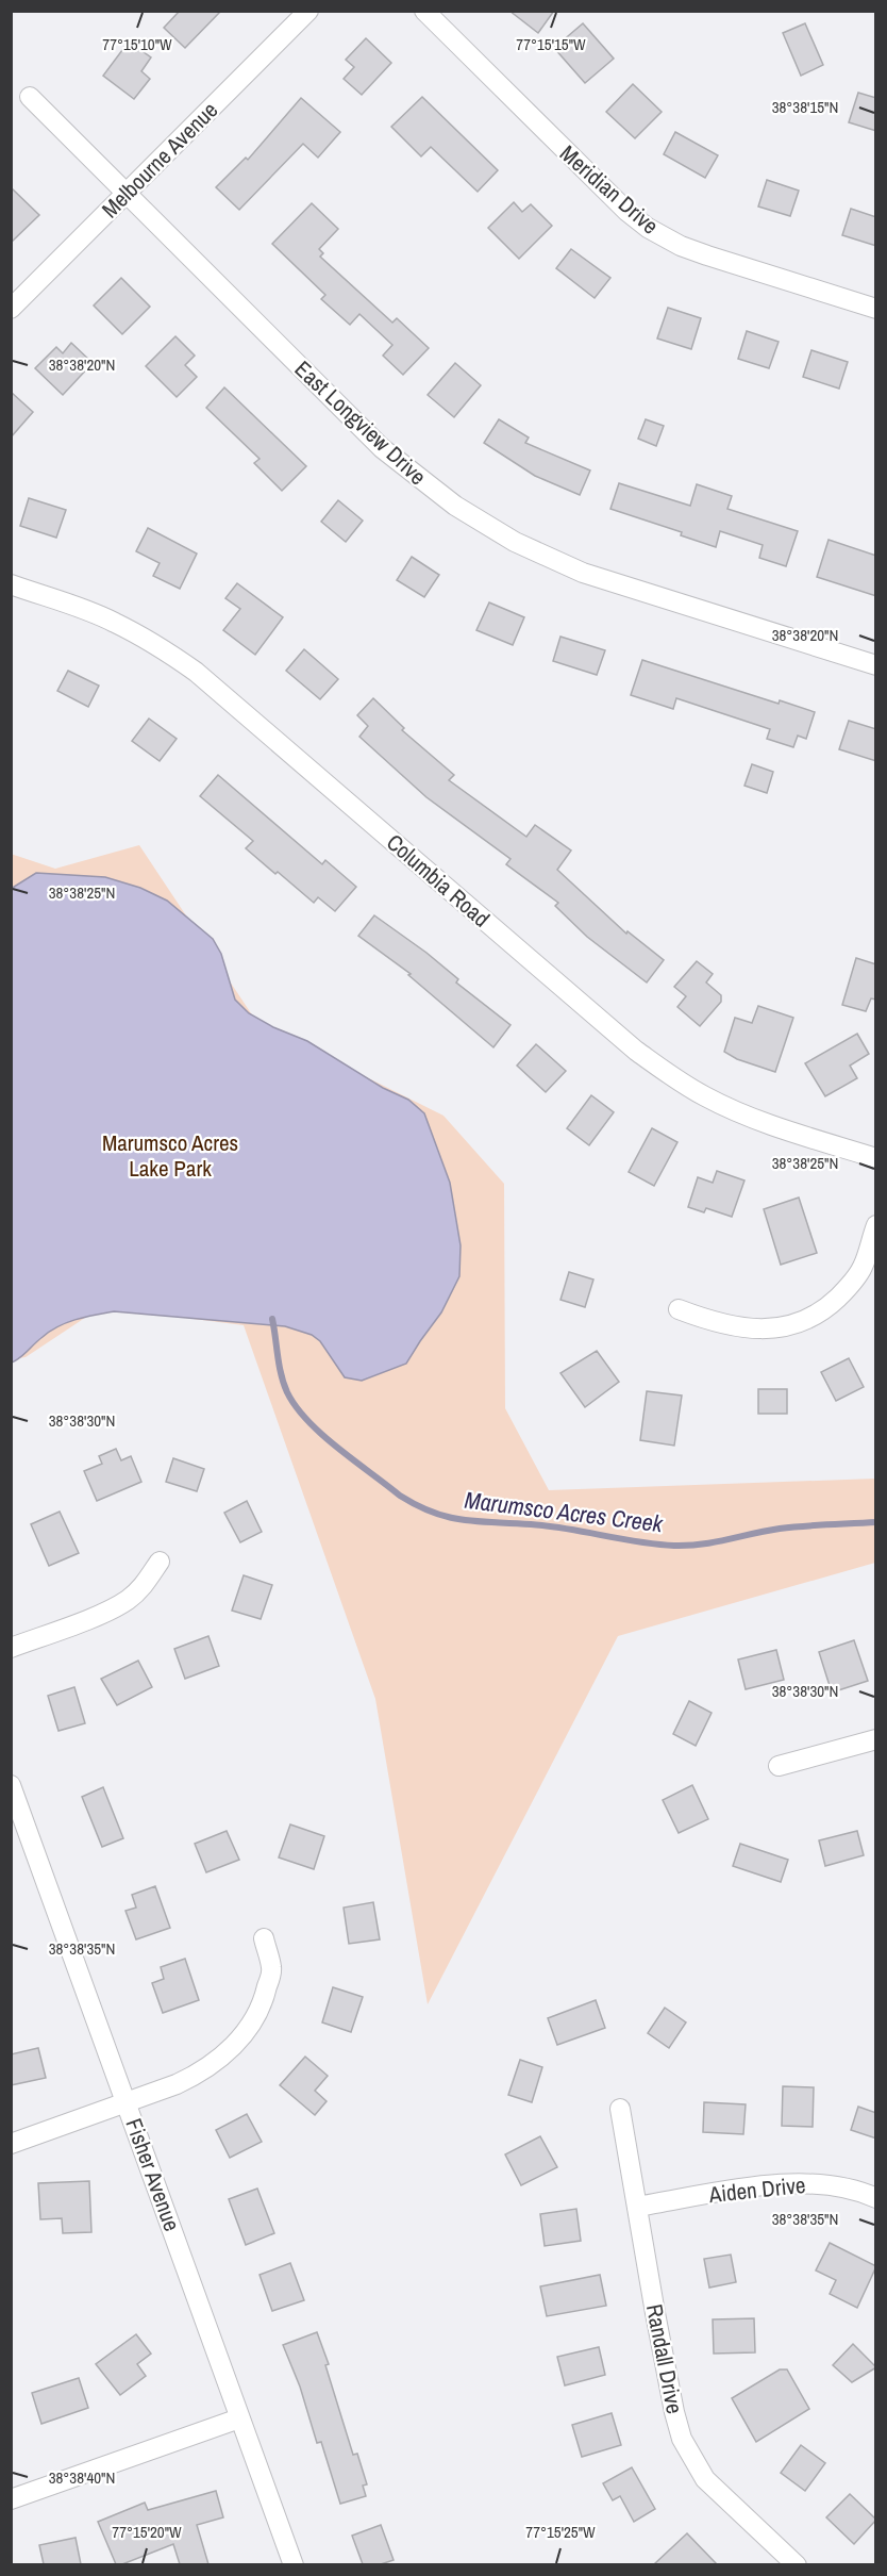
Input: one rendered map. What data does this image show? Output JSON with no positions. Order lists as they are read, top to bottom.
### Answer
{
  "streets": {
    "street": [
      "Melbourne Avenue",
      "Meridian Drive",
      "East Longview Drive",
      "Columbia Road",
      "Fisher Avenue",
      "Aiden Drive",
      "Randall Drive"
    ]
  },
  "crossings": [
    ["Melbourne Avenue", "East Longview Drive"],
    ["Aiden Drive", "Randall Drive"]
  ],
  "water": ["Marumsco Acres Creek"],
  "parks": ["Marumsco Acres Lake Park"],
  "coordinates": [
    "77°15'10\"W",
    "77°15'15\"W",
    "38°38'15\"N",
    "38°38'20\"N",
    "38°38'25\"N",
    "38°38'30\"N",
    "38°38'35\"N",
    "38°38'40\"N",
    "77°15'20\"W",
    "77°15'25\"W"
  ]
}
